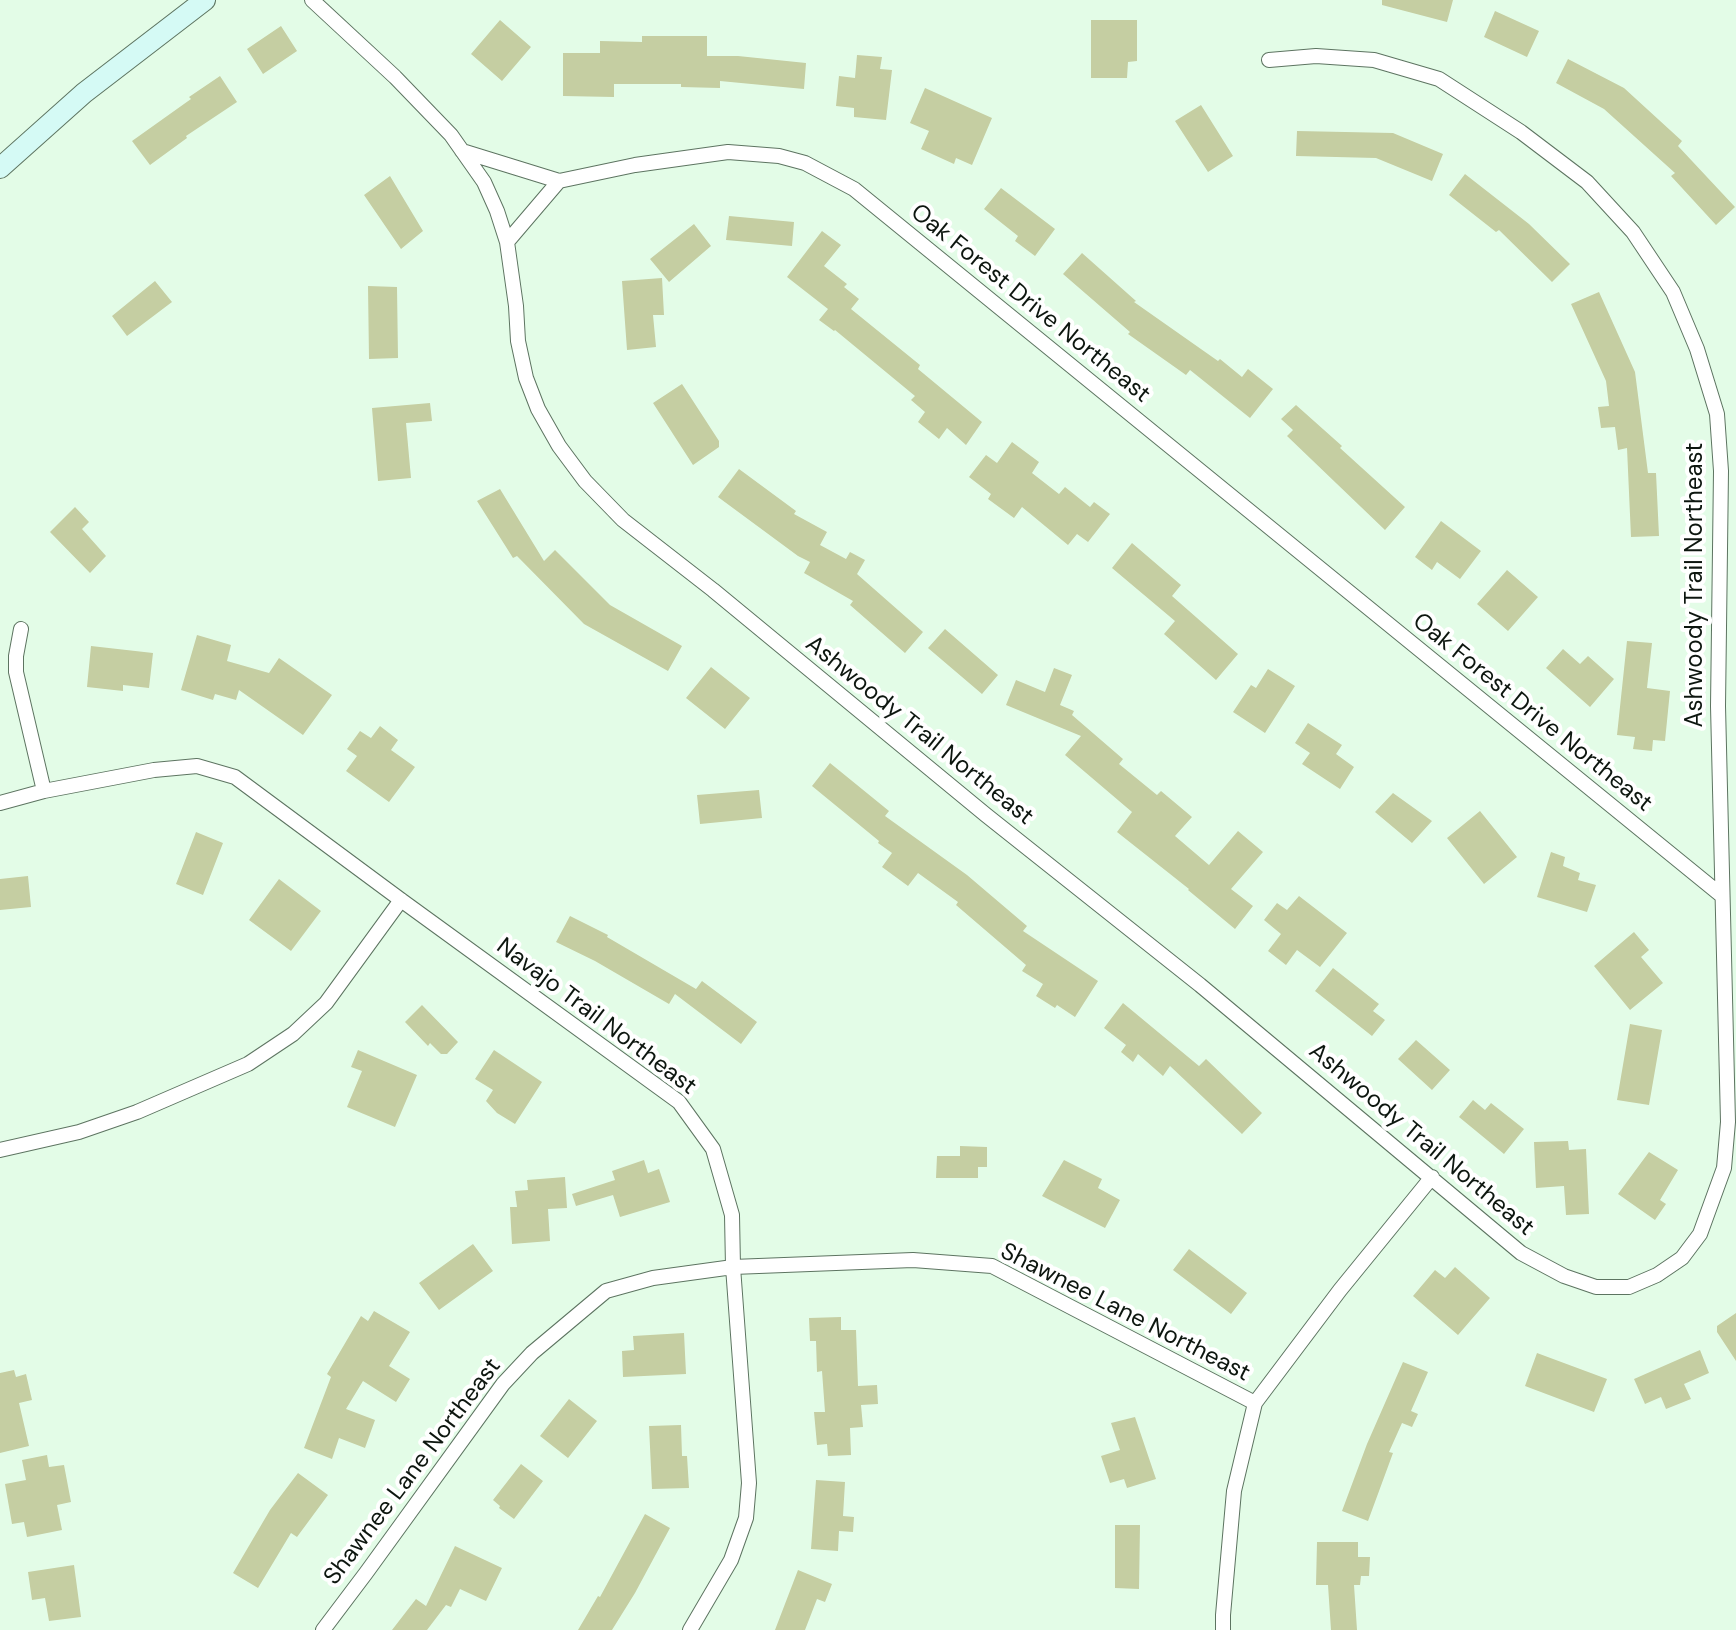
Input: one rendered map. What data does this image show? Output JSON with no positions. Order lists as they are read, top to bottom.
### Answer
{
  "streets": {
    "street": [
      "Oak Forest Drive Northeast",
      "Ashwoody Trail Northeast",
      "Navajo Trail Northeast",
      "Shawnee Lane Northeast"
    ]
  },
  "crossings": [
    ["Oak Forest Drive Northeast", "Ashwoody Trail Northeast"],
    ["Navajo Trail Northeast", "Shawnee Lane Northeast"]
  ]
}
